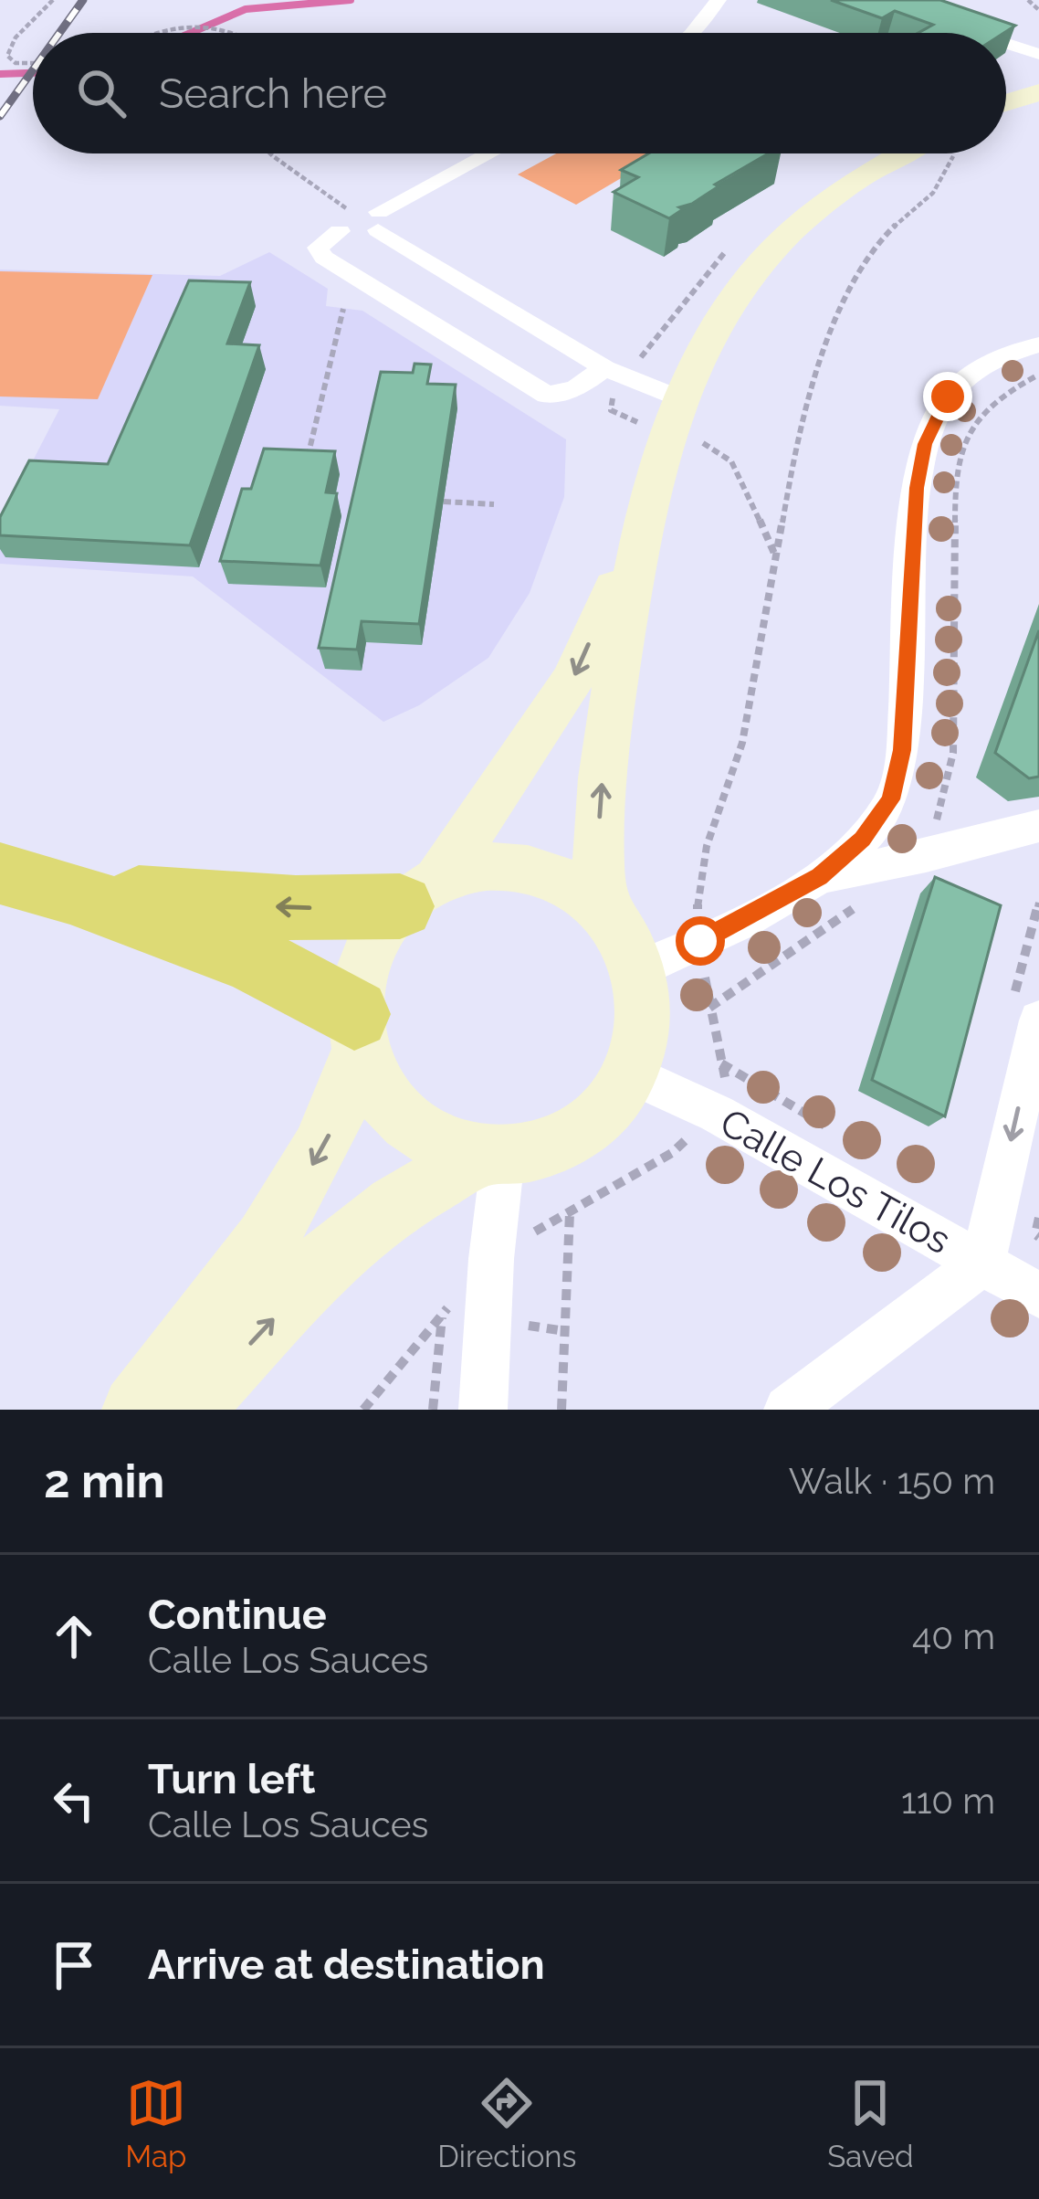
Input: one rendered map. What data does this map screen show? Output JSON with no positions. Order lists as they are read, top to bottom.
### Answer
{
  "streets": {
    "street": ["Calle Los Tilos"]
  },
  "page": {
    "search": "Search here",
    "heading": ["2 min", "Walk · 150 m"],
    "list": [
      ["Continue", "Calle Los Sauces", "40 m"],
      ["Turn left", "Calle Los Sauces", "110 m"],
      "Arrive at destination"
    ],
    "nav": ["Map", "Directions", "Saved"]
  }
}
